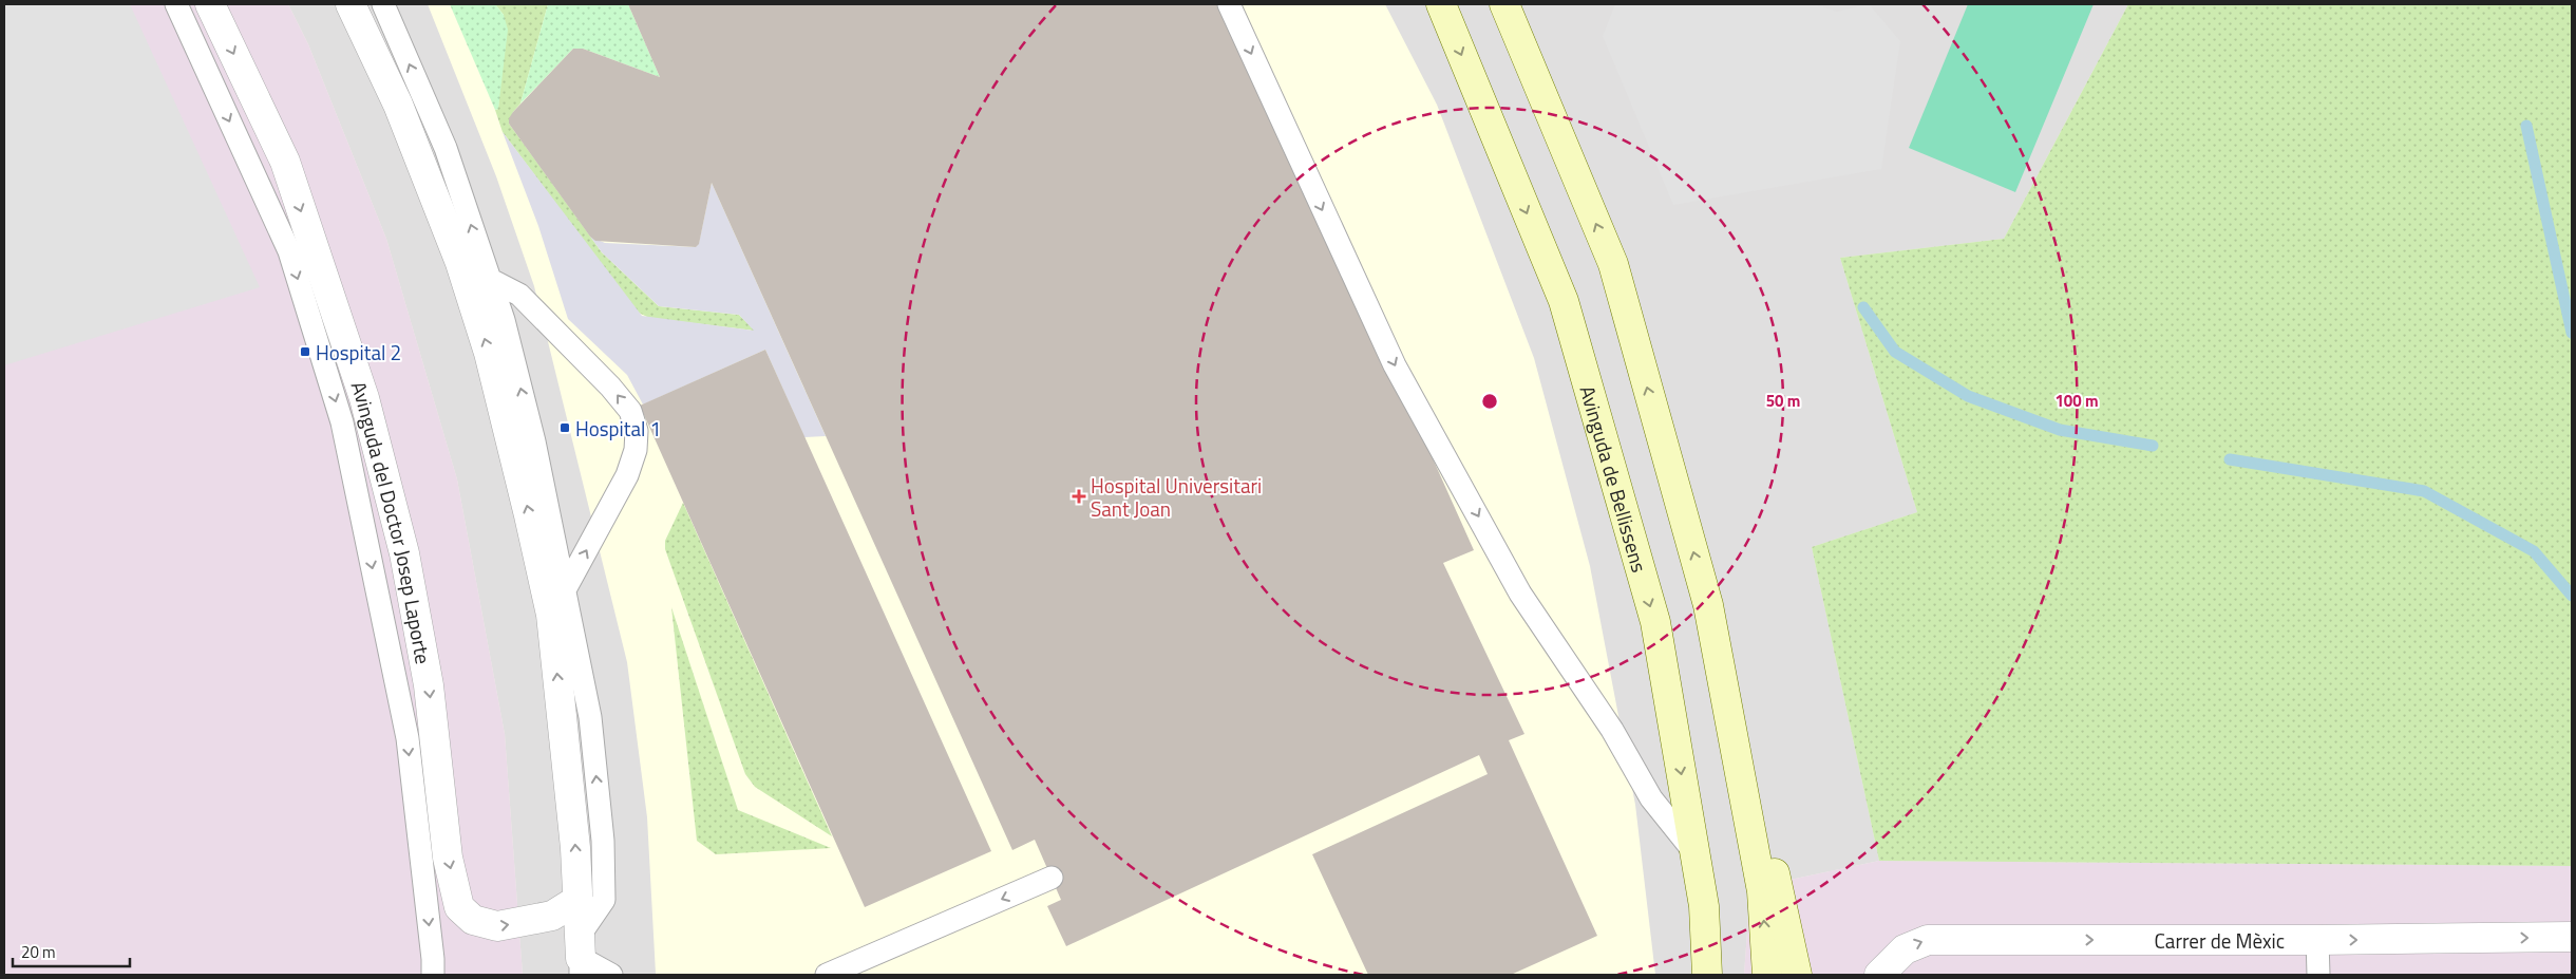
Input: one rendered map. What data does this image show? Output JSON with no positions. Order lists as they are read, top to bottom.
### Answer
{
  "streets": {
    "main road": ["Avinguda de Bellissens"],
    "street": ["Avinguda del Doctor Josep Laporte", "Carrer de Mèxic"]
  },
  "one_way": ["Carrer de Mèxic"],
  "places": {
    "transit": ["Hospital 2", "Hospital 1"],
    "health": ["Hospital Universitari Sant Joan"]
  },
  "scale_bar": "20 m",
  "rings": ["50 m", "100 m"]
}
